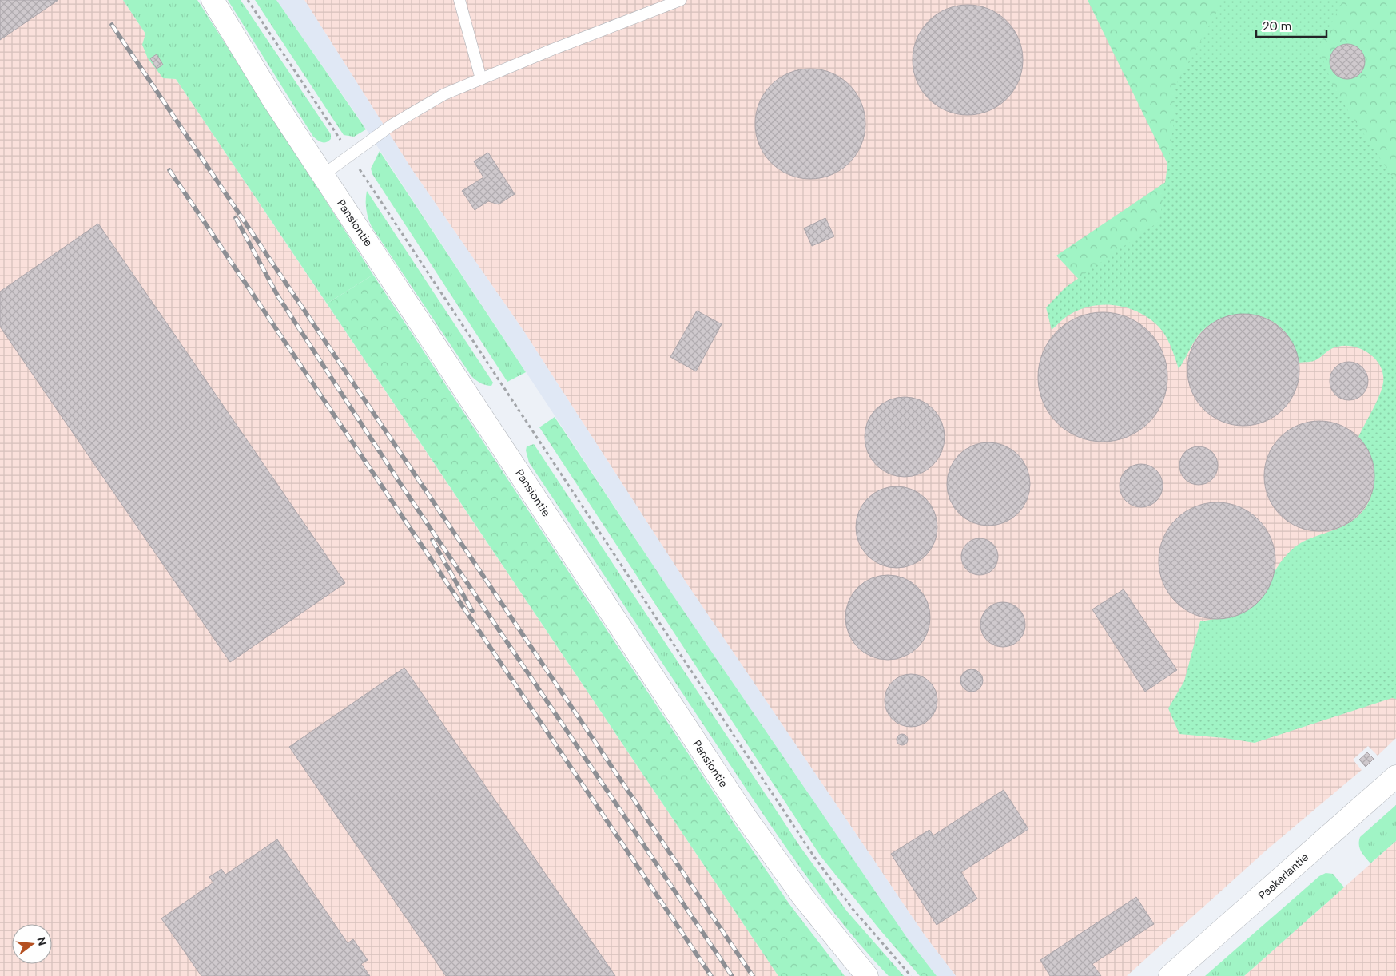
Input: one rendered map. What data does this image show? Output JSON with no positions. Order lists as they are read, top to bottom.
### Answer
{
  "streets": {
    "street": ["Pansiontie", "Paakarlantie"]
  },
  "scale_bar": "20 m",
  "north": "right"
}
